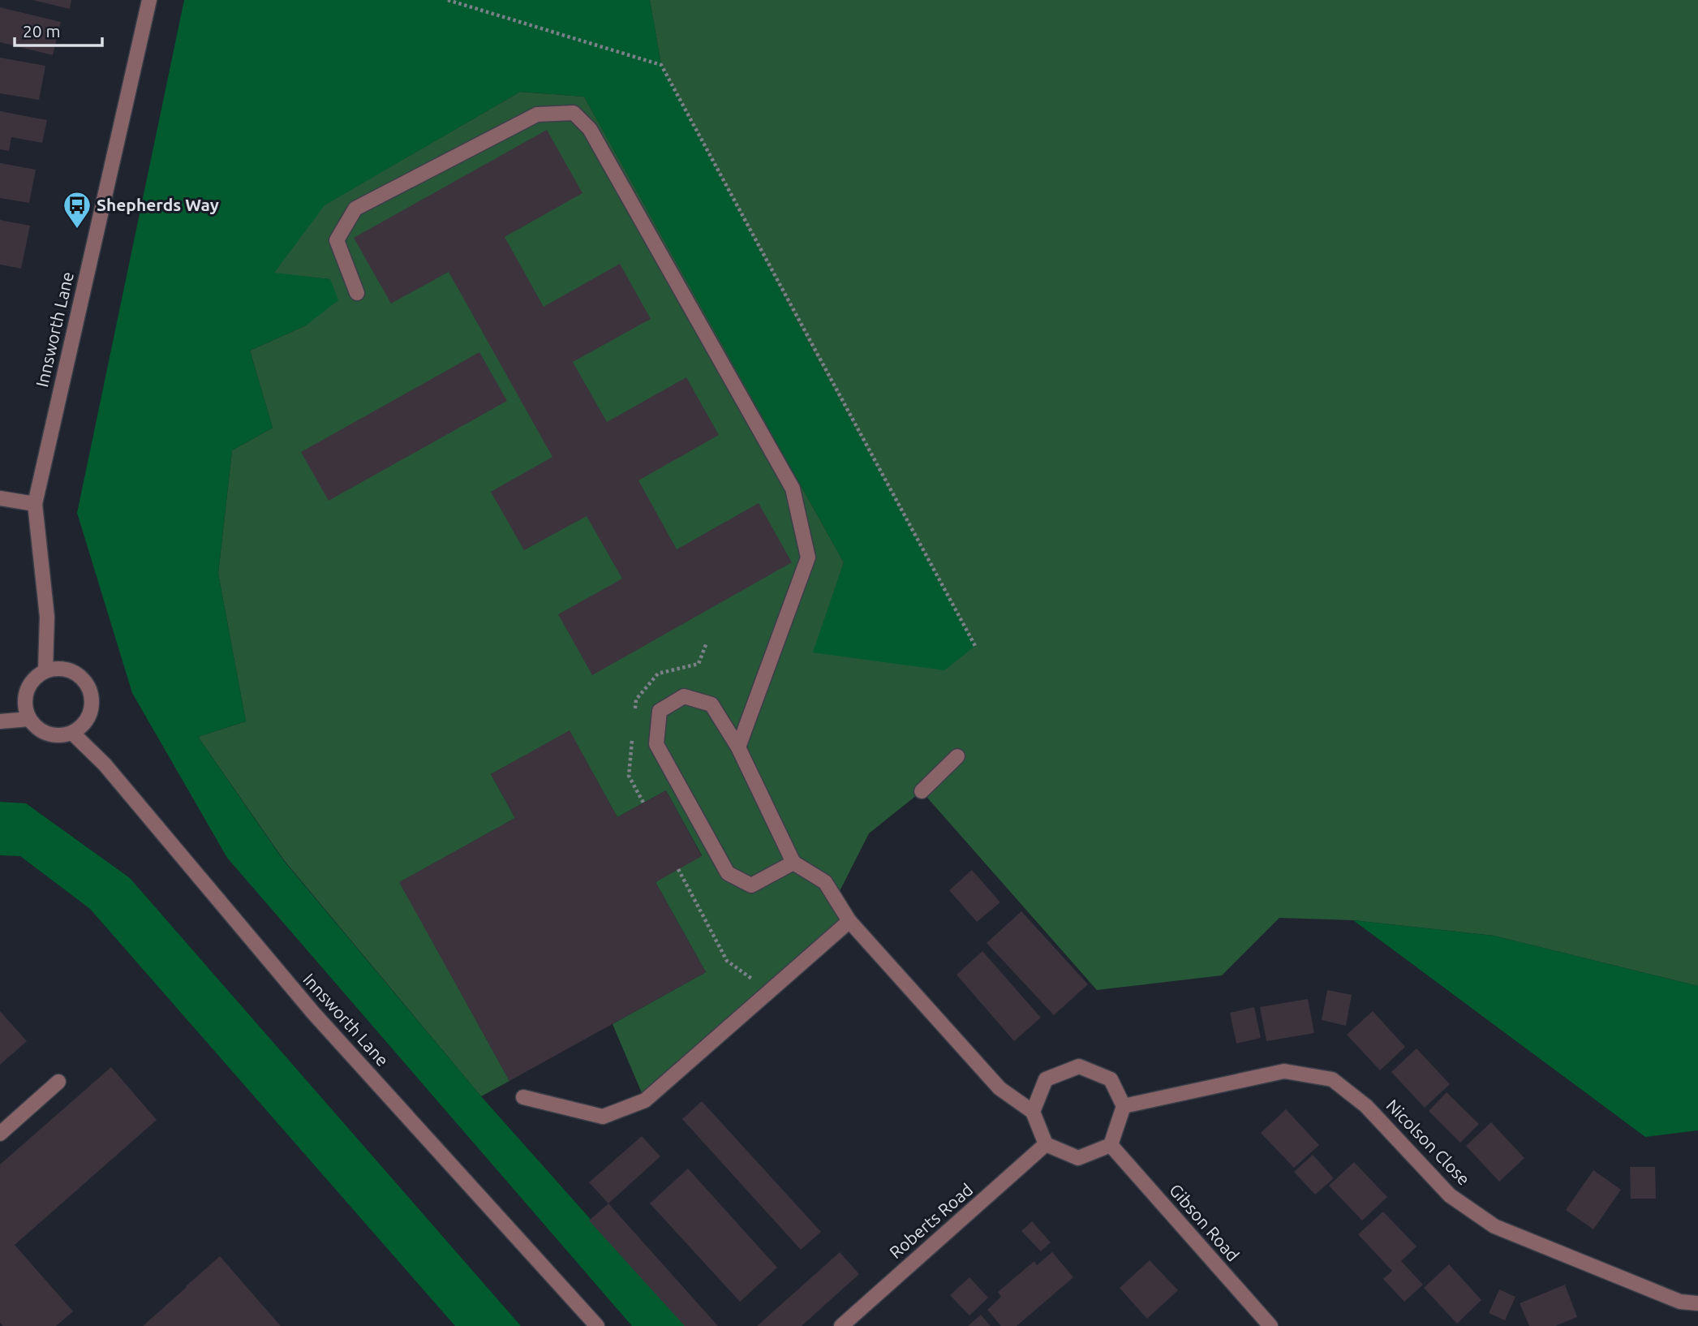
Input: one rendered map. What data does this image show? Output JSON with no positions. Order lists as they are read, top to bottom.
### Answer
{
  "streets": {
    "street": [
      "Innsworth Lane",
      "Nicolson Close",
      "Roberts Road",
      "Gibson Road"
    ]
  },
  "crossings": [
    ["Nicolson Close", "Roberts Road"],
    ["Nicolson Close", "Gibson Road"],
    ["Roberts Road", "Gibson Road"]
  ],
  "places": {
    "bus stop": ["Shepherds Way"]
  },
  "scale_bar": "20 m"
}
